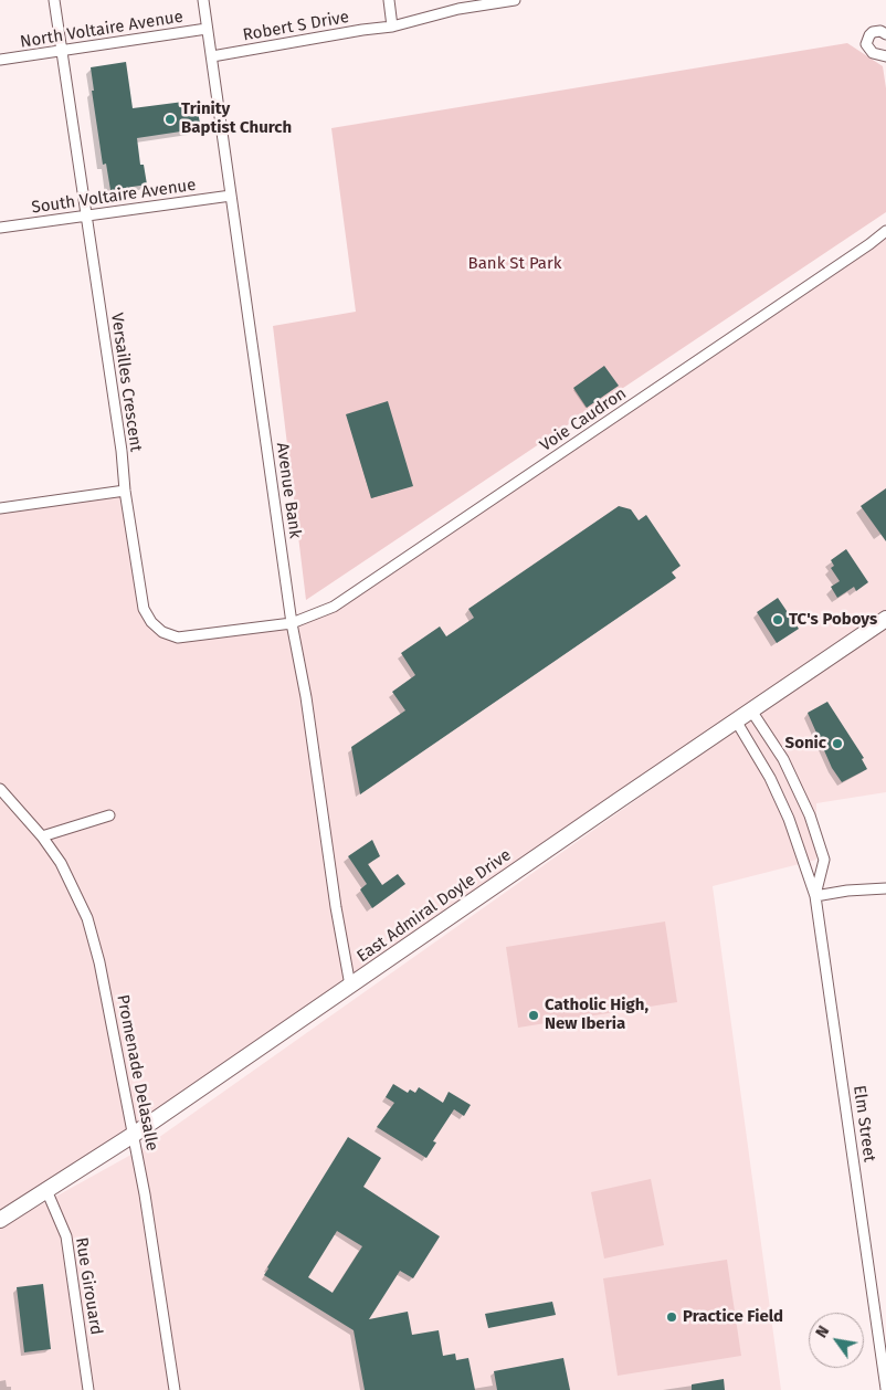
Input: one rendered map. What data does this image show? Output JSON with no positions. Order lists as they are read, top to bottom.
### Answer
{
  "streets": {
    "main road": ["East Admiral Doyle Drive"],
    "street": [
      "Robert S Drive",
      "North Voltaire Avenue",
      "South Voltaire Avenue",
      "Versailles Crescent",
      "Voie Caudron",
      "Avenue Bank",
      "Promenade Delasalle",
      "Elm Street",
      "Rue Girouard"
    ]
  },
  "crossings": [
    ["Robert S Drive", "Avenue Bank"],
    ["North Voltaire Avenue", "Versailles Crescent"],
    ["North Voltaire Avenue", "Avenue Bank"],
    ["South Voltaire Avenue", "Versailles Crescent"],
    ["South Voltaire Avenue", "Avenue Bank"],
    ["Versailles Crescent", "Voie Caudron"],
    ["Versailles Crescent", "Avenue Bank"],
    ["Voie Caudron", "Avenue Bank"],
    ["Avenue Bank", "East Admiral Doyle Drive"],
    ["East Admiral Doyle Drive", "Promenade Delasalle"],
    ["East Admiral Doyle Drive", "Elm Street"],
    ["East Admiral Doyle Drive", "Rue Girouard"]
  ],
  "parks": ["Bank St Park"],
  "places": [
    "Trinity Baptist Church",
    "TC's Poboys",
    "Sonic",
    "Catholic High, New Iberia",
    "Practice Field"
  ],
  "north": "top left"
}
